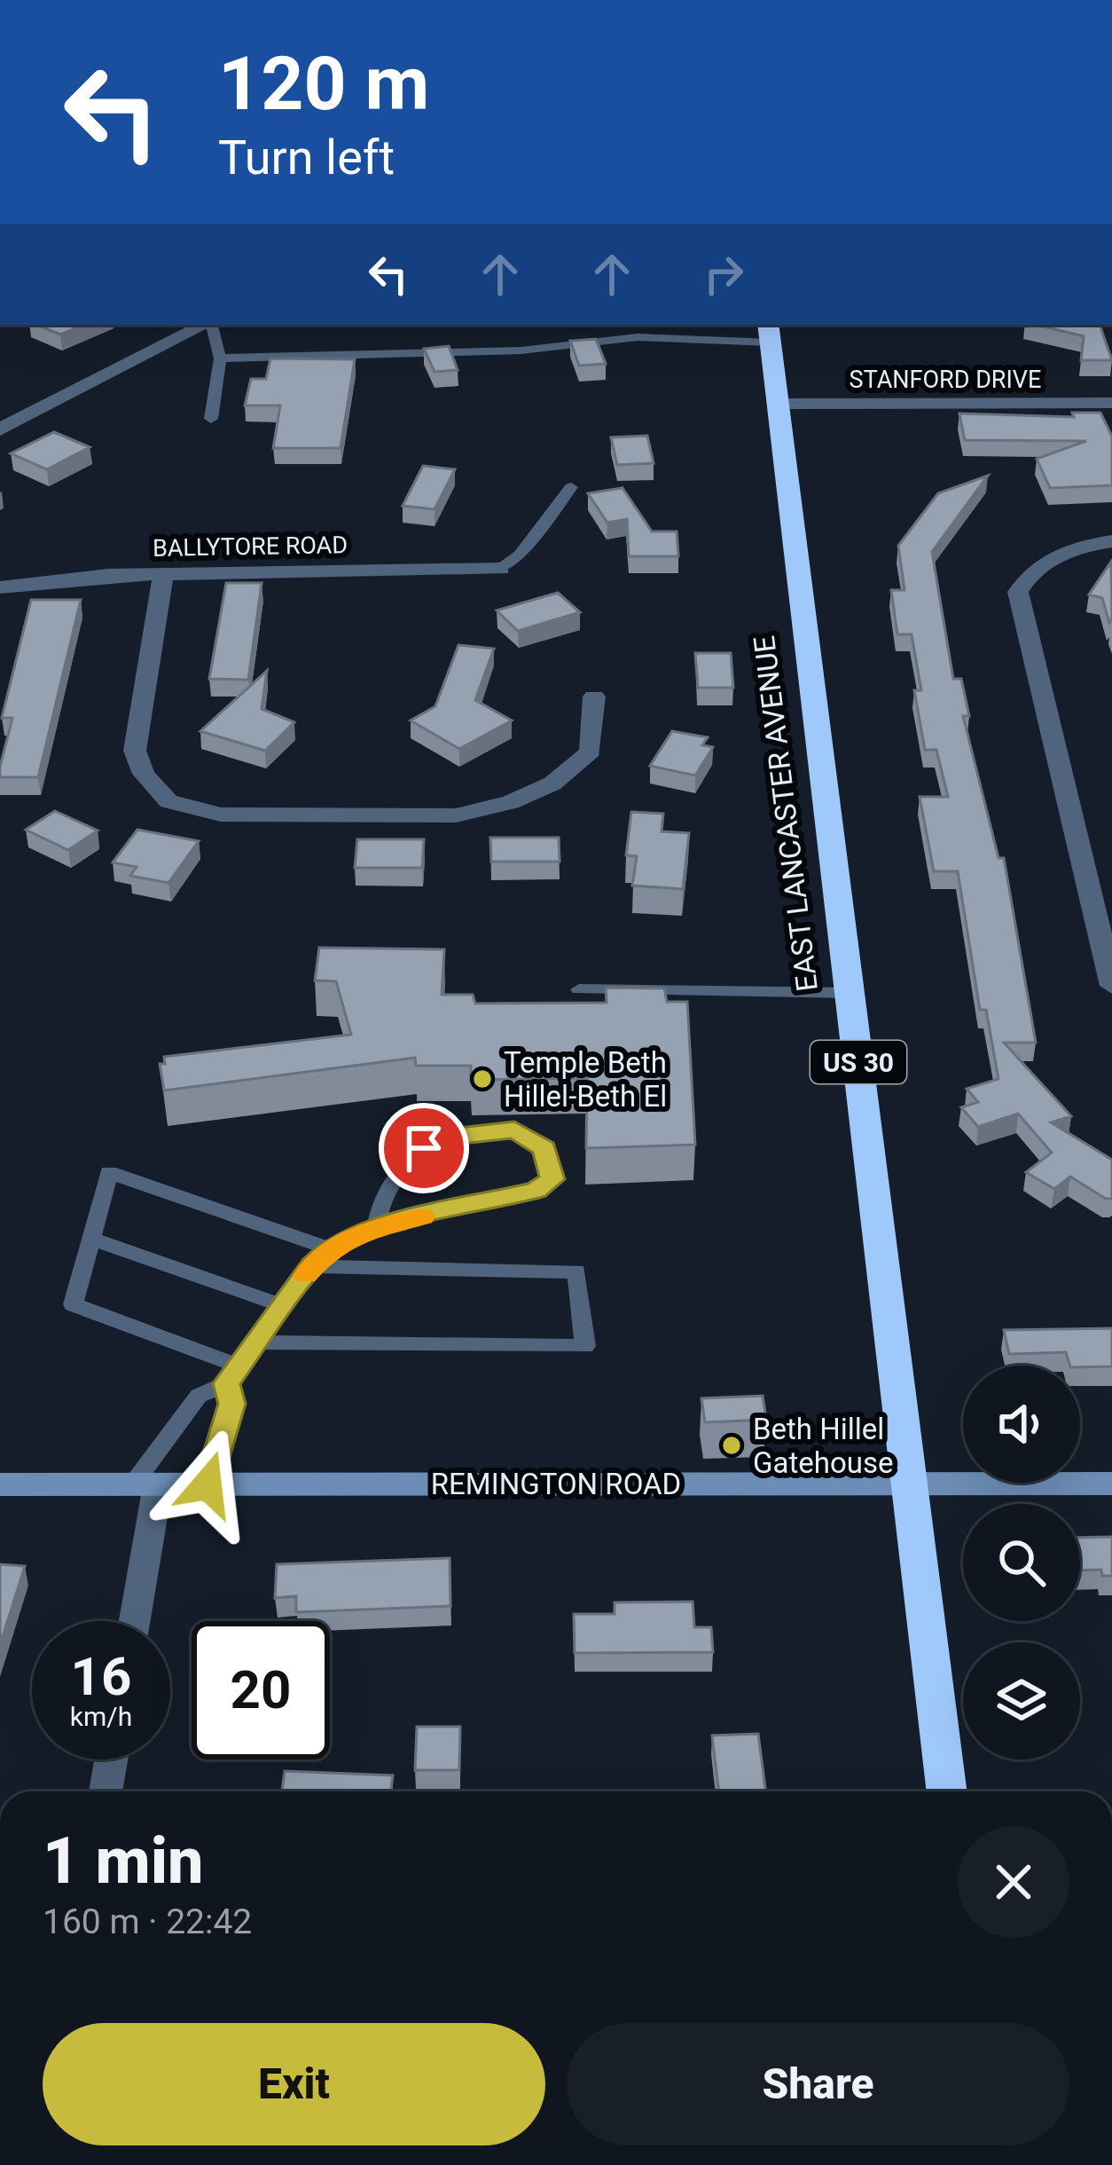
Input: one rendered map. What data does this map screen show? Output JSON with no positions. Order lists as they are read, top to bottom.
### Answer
{
  "streets": {
    "highway": ["EAST LANCASTER AVENUE", "US 30"],
    "main road": ["REMINGTON ROAD"],
    "street": ["STANFORD DRIVE", "BALLYTORE ROAD"]
  },
  "crossings": [
    ["STANFORD DRIVE", "EAST LANCASTER AVENUE"],
    ["EAST LANCASTER AVENUE", "REMINGTON ROAD"]
  ],
  "places": ["Temple Beth Hillel-Beth El", "Beth Hillel Gatehouse"],
  "page": {
    "turn": ["120 m", "Turn left"],
    "speed": "16 km/h",
    "limit": "20",
    "heading": ["1 min", "160 m · 22:42"],
    "buttons": ["Exit", "Share"]
  }
}
